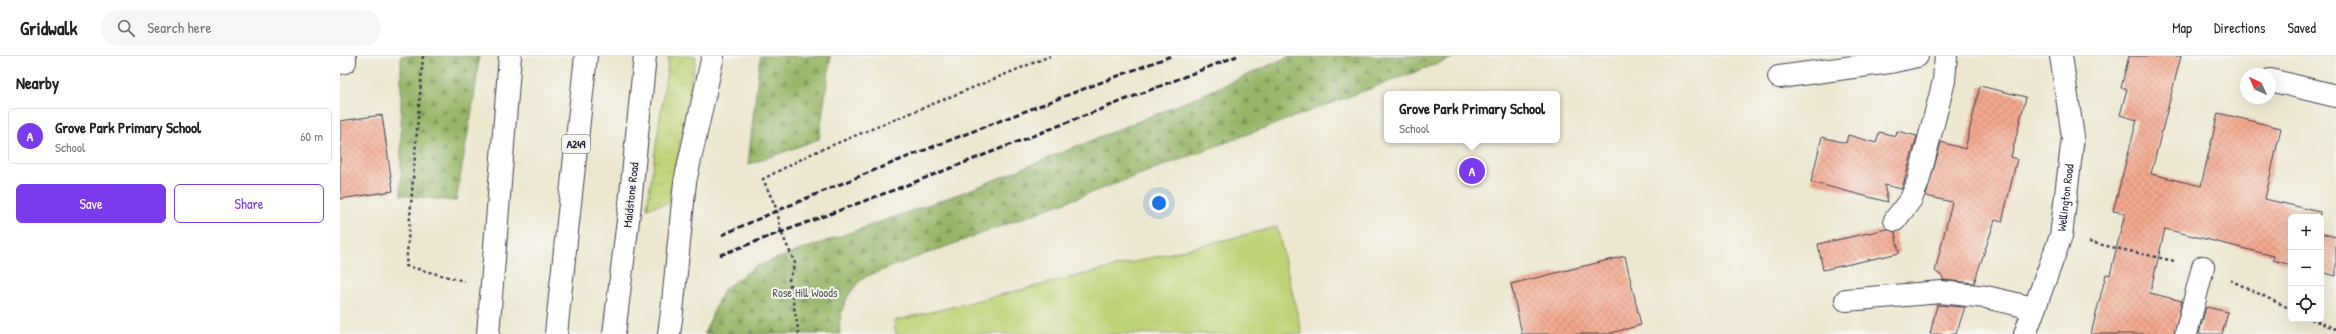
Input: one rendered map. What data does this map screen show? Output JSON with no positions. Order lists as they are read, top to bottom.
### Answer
{
  "streets": {
    "main road": ["A249", "Maidstone Road", "Wellington Road"]
  },
  "parks": ["Rose Hill Woods"],
  "north": "top left",
  "page": {
    "header": "Gridwalk",
    "search": "Search here",
    "nav": ["Map", "Directions", "Saved"],
    "heading": "Nearby",
    "popup": ["Grove Park Primary School", "School"],
    "list": [
      {
        "mark": "A",
        "name": "Grove Park Primary School",
        "note": "School",
        "value": "60 m"
      }
    ],
    "pins": "A",
    "buttons": ["Save", "Share"],
    "map_buttons": ["+", "−"]
  }
}
